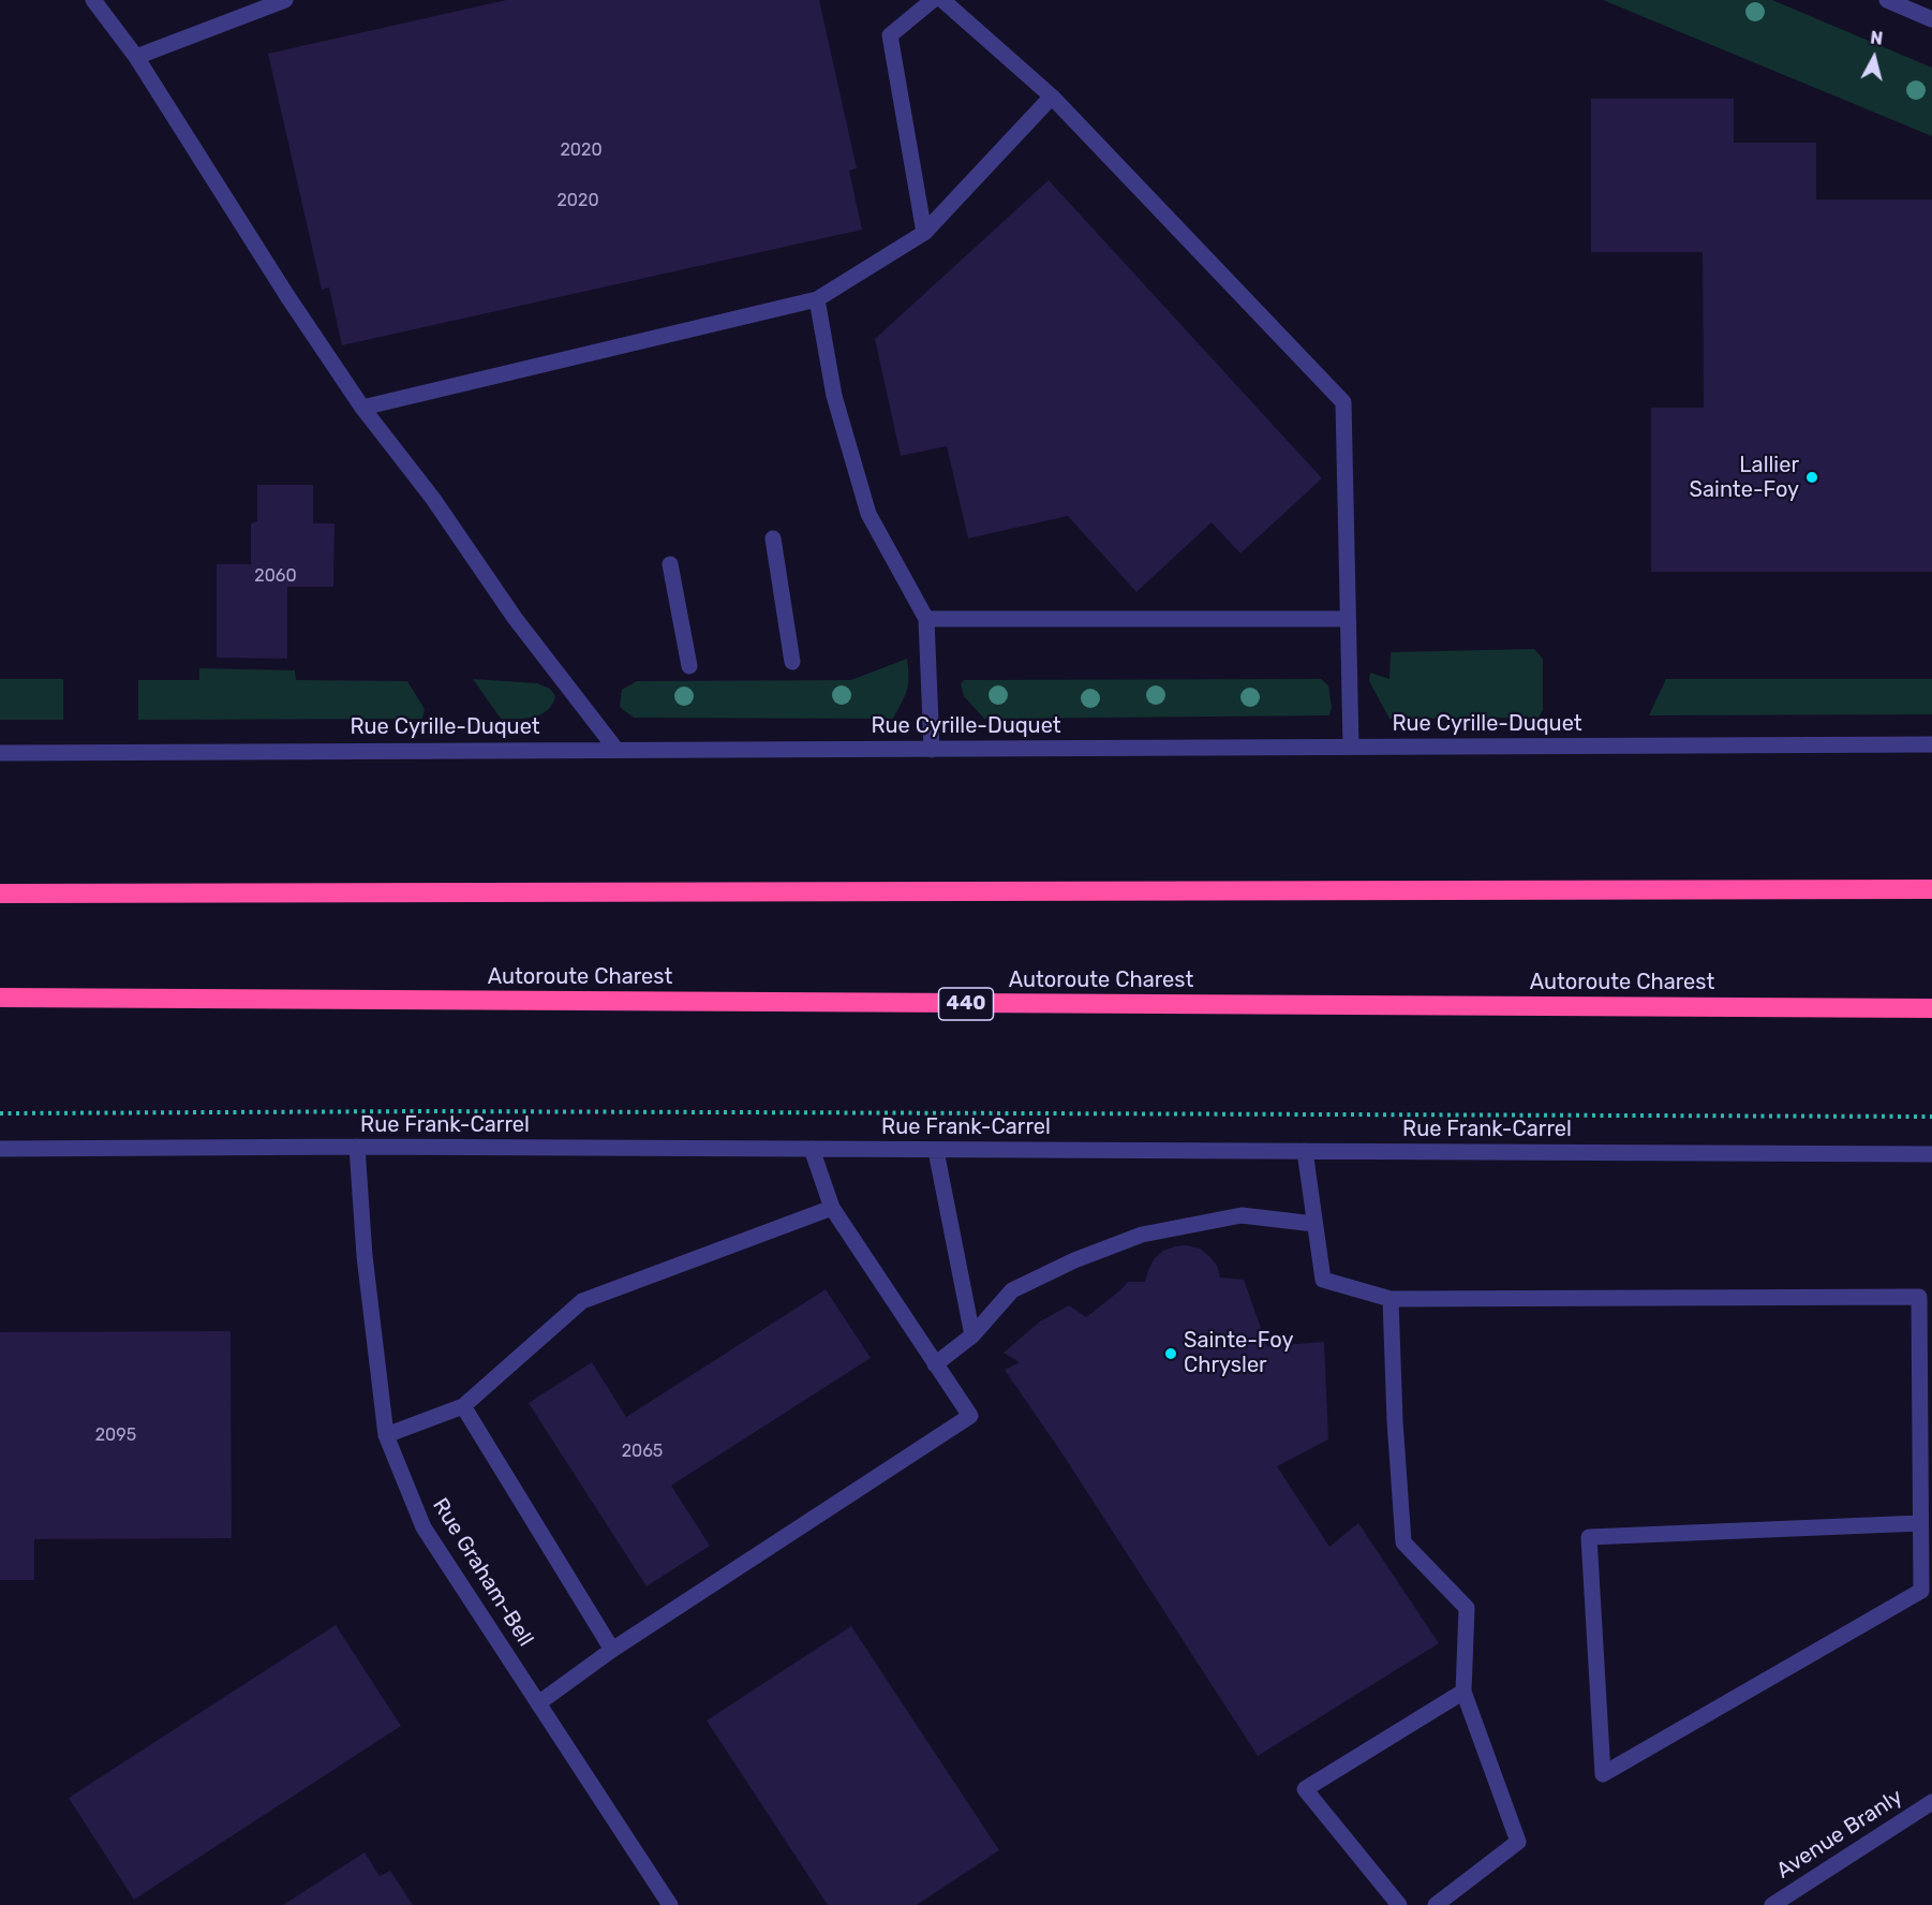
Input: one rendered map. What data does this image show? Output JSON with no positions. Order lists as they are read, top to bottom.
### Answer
{
  "streets": {
    "highway": ["Autoroute Charest", "440"],
    "street": [
      "Rue Cyrille-Duquet",
      "Rue Frank-Carrel",
      "Rue Graham-Bell",
      "Avenue Branly"
    ]
  },
  "crossings": [
    ["Rue Frank-Carrel", "Rue Graham-Bell"]
  ],
  "places": ["Lallier Sainte-Foy", "Sainte-Foy Chrysler"],
  "house_numbers": [
    "2020",
    "2020",
    "2060",
    "2095",
    "2065"
  ],
  "north": "top"
}
